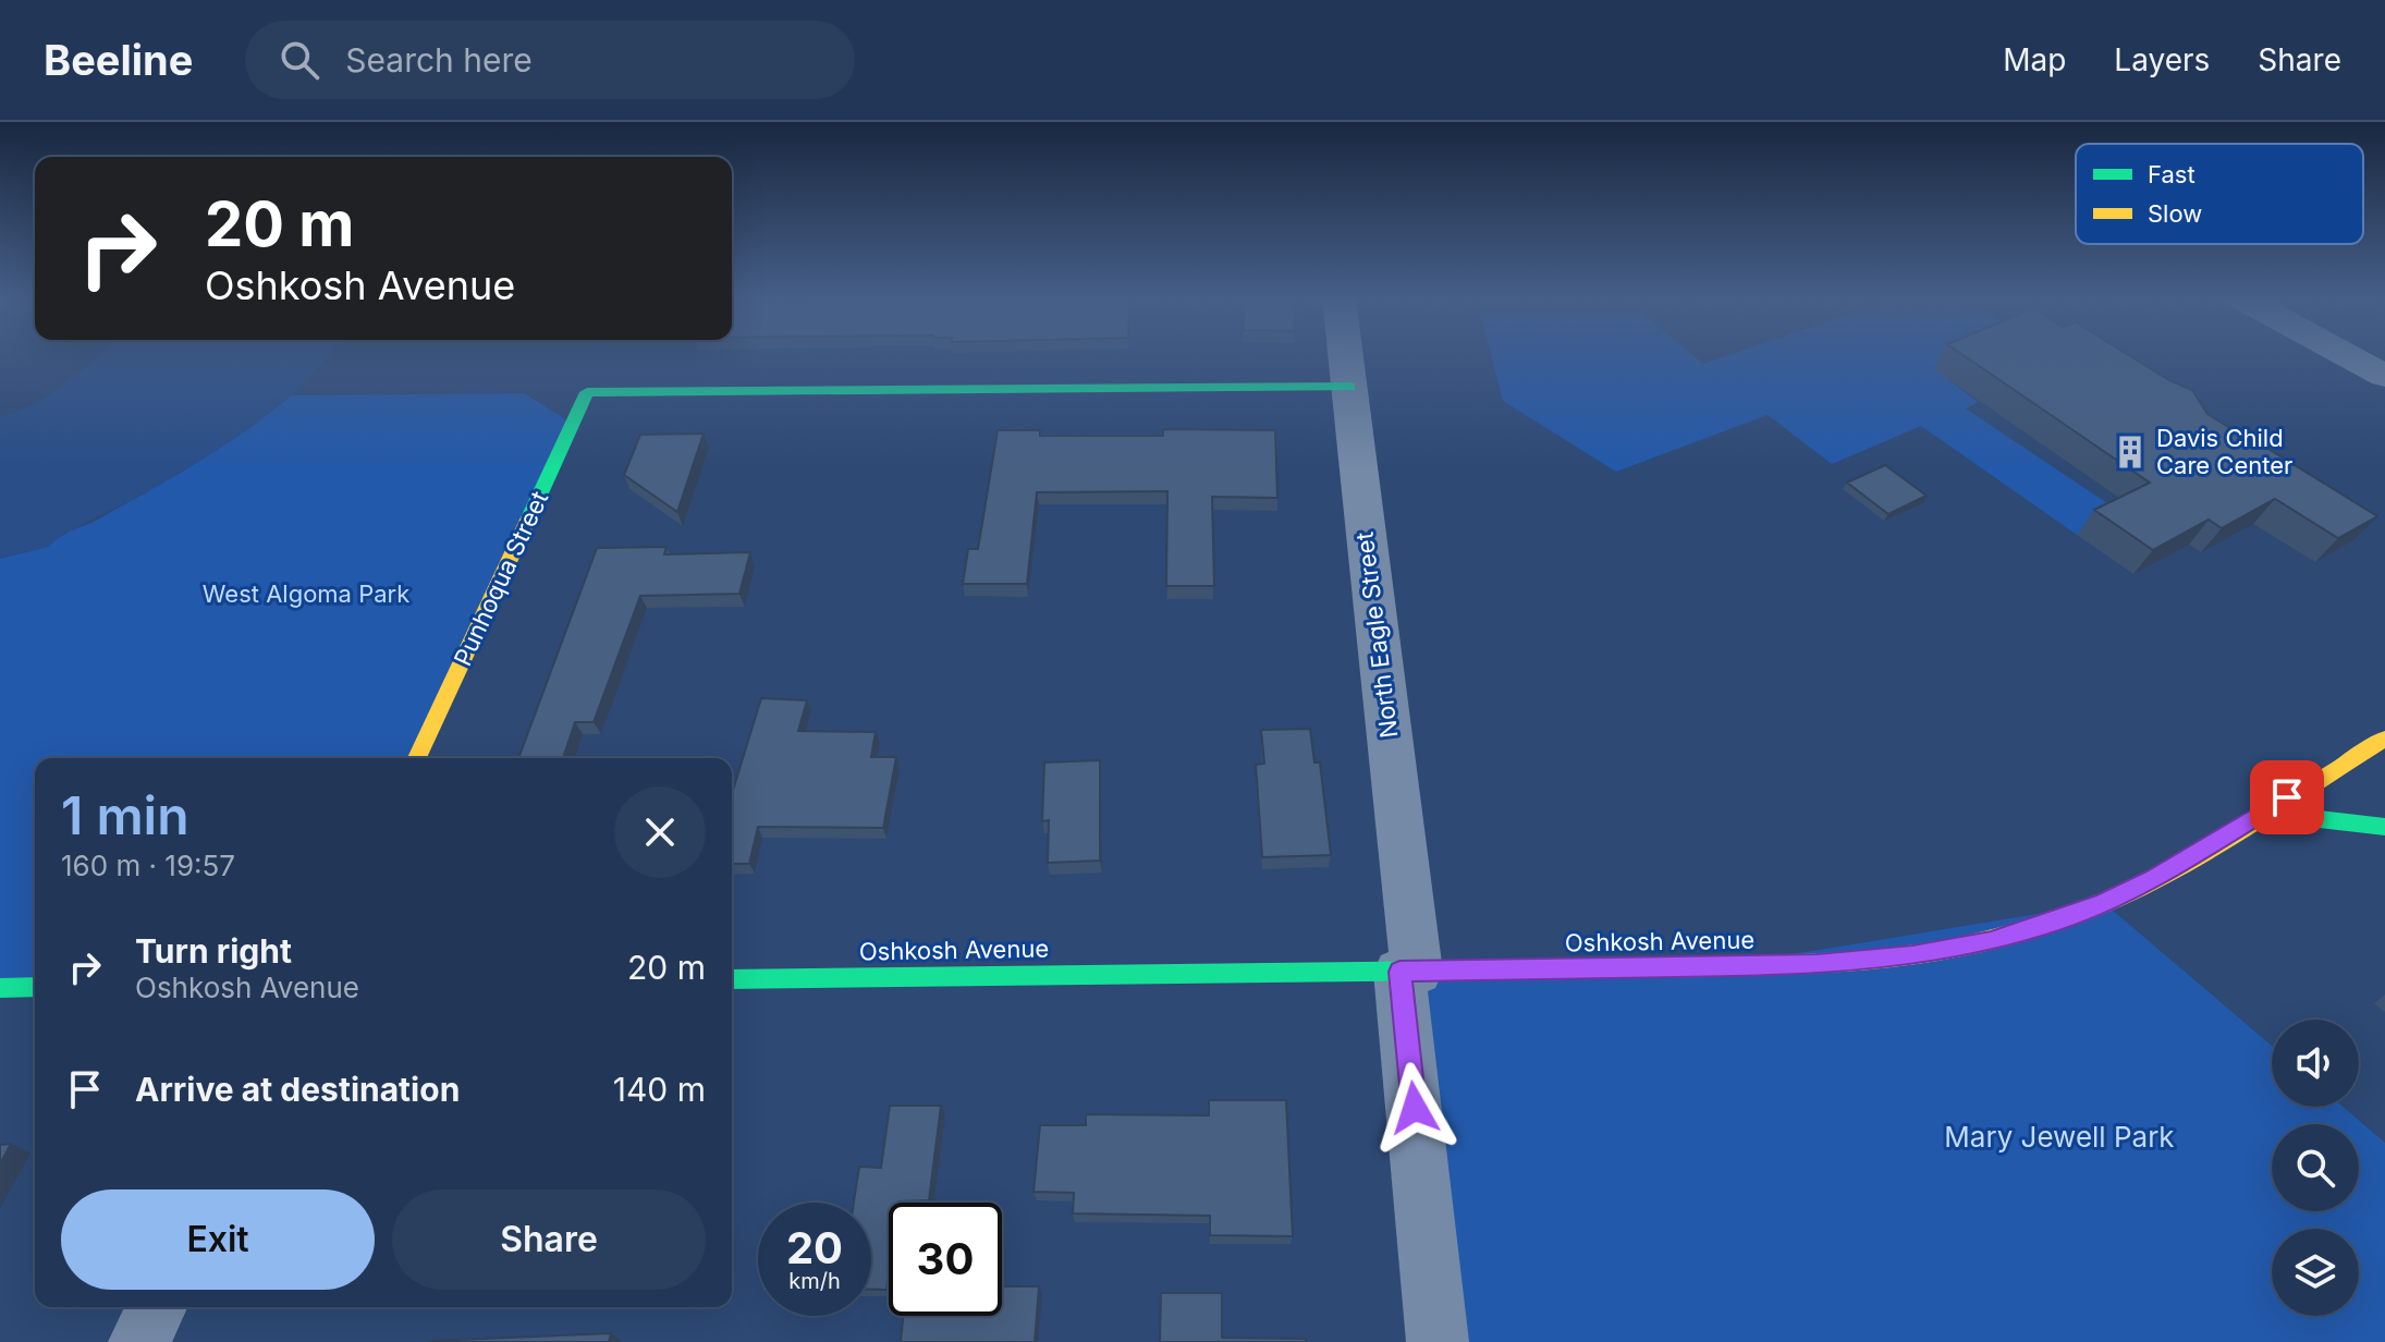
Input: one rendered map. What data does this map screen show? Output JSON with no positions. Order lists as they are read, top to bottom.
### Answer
{
  "streets": {
    "main road": ["Punhoqua Street", "Oshkosh Avenue"],
    "street": ["North Eagle Street"]
  },
  "crossings": [
    ["Punhoqua Street", "North Eagle Street"],
    ["North Eagle Street", "Oshkosh Avenue"]
  ],
  "parks": ["West Algoma Park", "Mary Jewell Park"],
  "places": {
    "building": ["Davis Child Care Center"]
  },
  "legend": ["Fast", "Slow"],
  "page": {
    "header": "Beeline",
    "search": "Search here",
    "nav": ["Map", "Layers", "Share"],
    "turn": ["20 m", "Oshkosh Avenue"],
    "heading": ["1 min", "160 m · 19:57"],
    "list": [
      {
        "name": "Turn right",
        "note": "Oshkosh Avenue",
        "value": "20 m"
      },
      {
        "name": "Arrive at destination",
        "value": "140 m"
      }
    ],
    "buttons": ["Exit", "Share"],
    "speed": "20 km/h",
    "limit": "30"
  }
}
